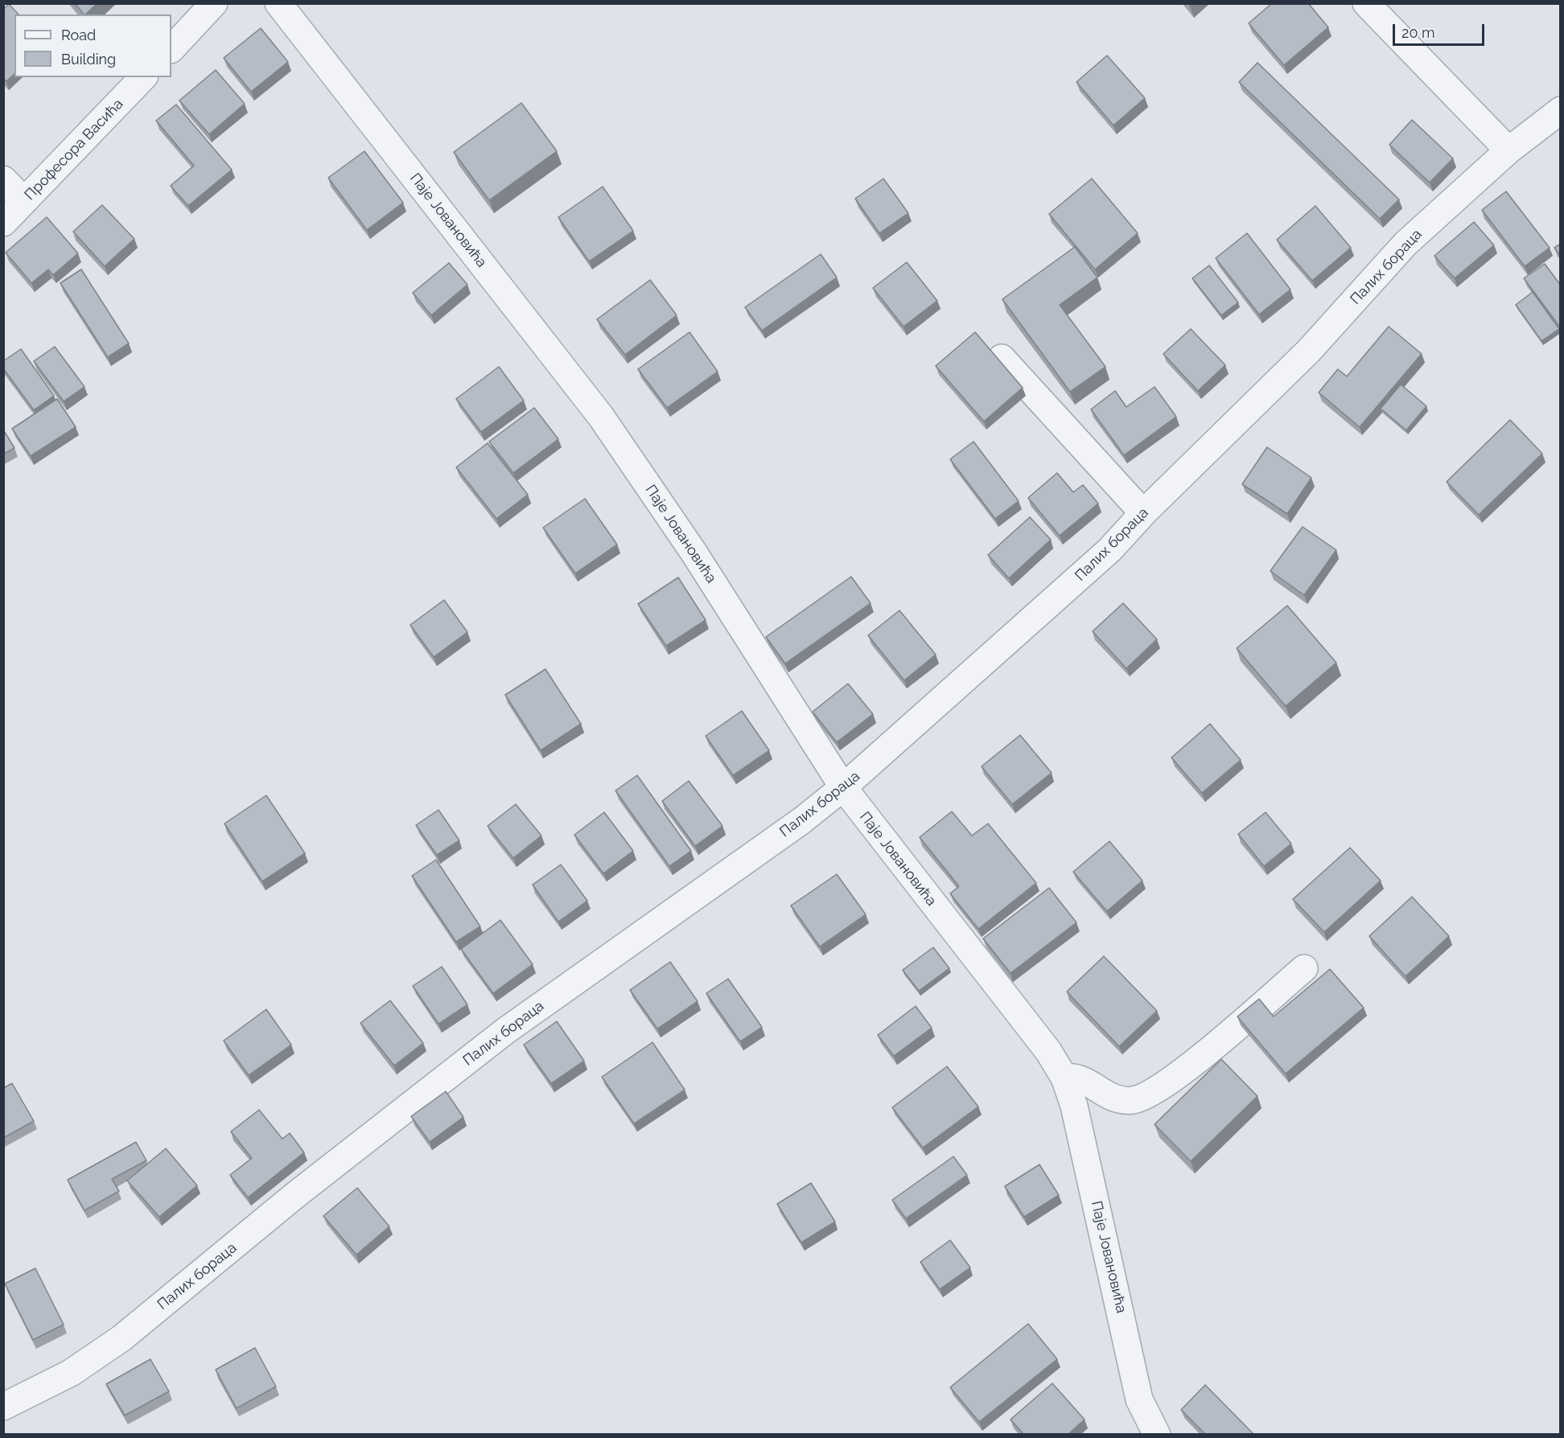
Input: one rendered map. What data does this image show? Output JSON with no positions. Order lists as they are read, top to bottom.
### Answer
{
  "streets": {
    "street": ["Професора Васића", "Паје Јовановића", "Палих бораца"]
  },
  "crossings": [
    ["Паје Јовановића", "Палих бораца"]
  ],
  "legend": ["Road", "Building"],
  "scale_bar": "20 m"
}
